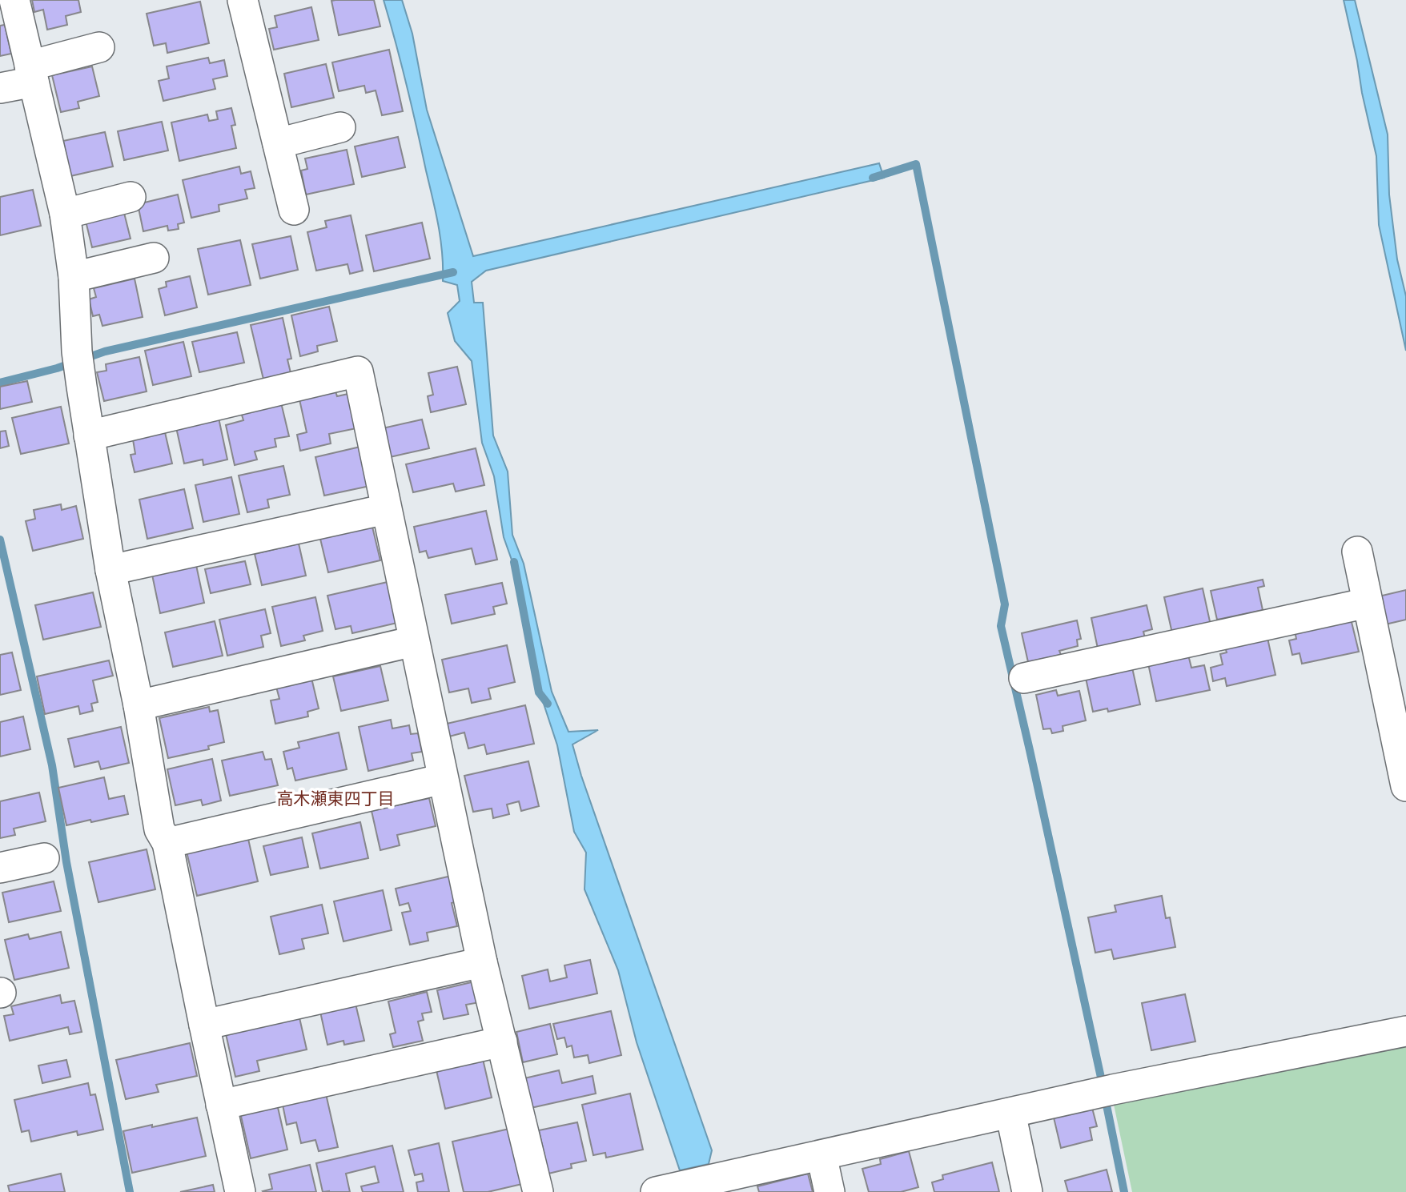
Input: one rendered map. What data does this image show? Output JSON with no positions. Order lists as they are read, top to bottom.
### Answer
{
  "districts": ["高木瀬東四丁目"]
}
